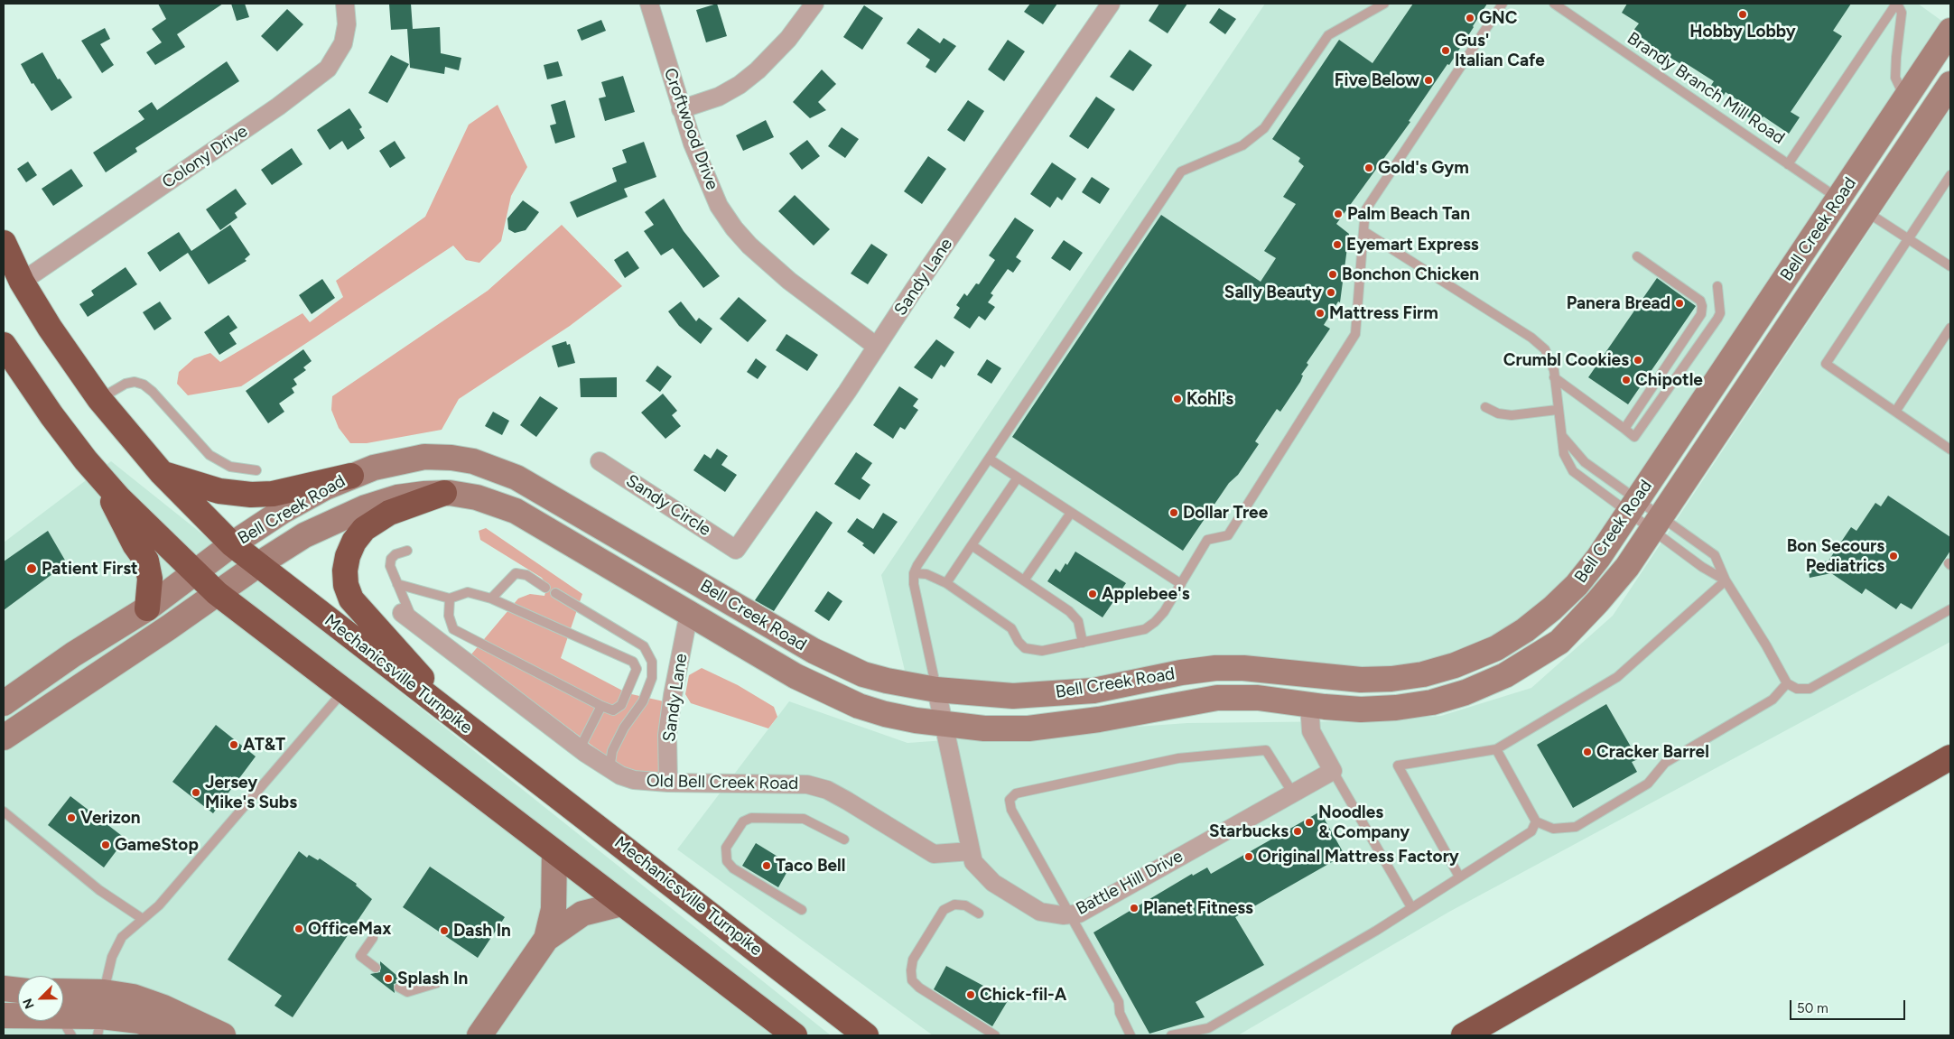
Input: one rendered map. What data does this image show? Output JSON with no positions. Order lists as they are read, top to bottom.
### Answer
{
  "streets": {
    "highway": ["Mechanicsville Turnpike"],
    "main road": ["Bell Creek Road"],
    "street": [
      "Croftwood Drive",
      "Colony Drive",
      "Sandy Lane",
      "Sandy Circle",
      "Old Bell Creek Road",
      "Battle Hill Drive"
    ],
    "lane": ["Brandy Branch Mill Road"]
  },
  "crossings": [
    ["Brandy Branch Mill Road", "Bell Creek Road"],
    ["Croftwood Drive", "Sandy Lane"],
    ["Colony Drive", "Mechanicsville Turnpike"],
    ["Bell Creek Road", "Sandy Lane"],
    ["Bell Creek Road", "Mechanicsville Turnpike"],
    ["Bell Creek Road", "Battle Hill Drive"],
    ["Sandy Lane", "Sandy Circle"],
    ["Sandy Lane", "Old Bell Creek Road"],
    ["Old Bell Creek Road", "Battle Hill Drive"]
  ],
  "places": [
    "Hobby Lobby",
    "GNC",
    "Gus' Italian Cafe",
    "Five Below",
    "Gold's Gym",
    "Palm Beach Tan",
    "Eyemart Express",
    "Bonchon Chicken",
    "Sally Beauty",
    "Panera Bread",
    "Mattress Firm",
    "Crumbl Cookies",
    "Chipotle",
    "Kohl's",
    "Dollar Tree",
    "Bon Secours Pediatrics",
    "Patient First",
    "Applebee's",
    "AT&T",
    "Cracker Barrel",
    "Jersey Mike's Subs",
    "Verizon",
    "Noodles & Company",
    "Starbucks",
    "GameStop",
    "Original Mattress Factory",
    "Taco Bell",
    "Planet Fitness",
    "OfficeMax",
    "Dash In",
    "Splash In",
    "Chick-fil-A"
  ],
  "scale_bar": "50 m",
  "north": "bottom left"
}
